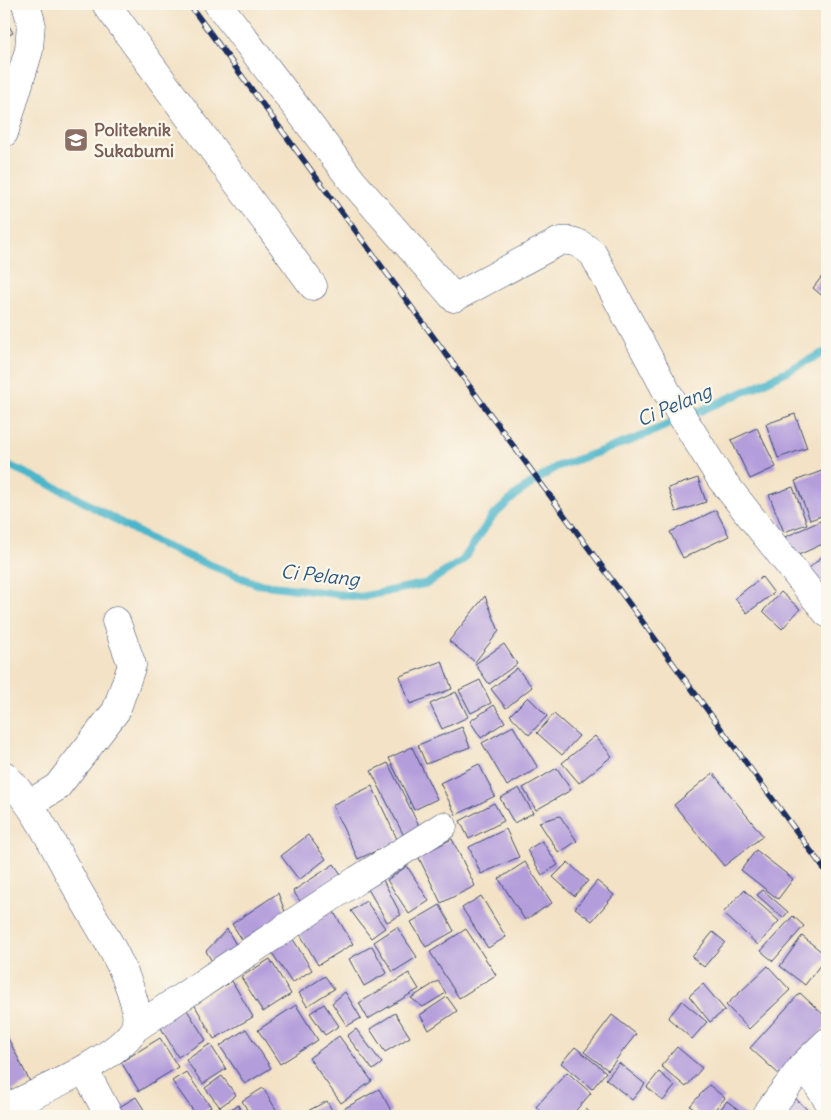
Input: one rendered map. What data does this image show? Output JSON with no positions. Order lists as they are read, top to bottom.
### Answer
{
  "water": ["Ci Pelang"],
  "places": {
    "school or university": ["Politeknik Sukabumi"]
  }
}
